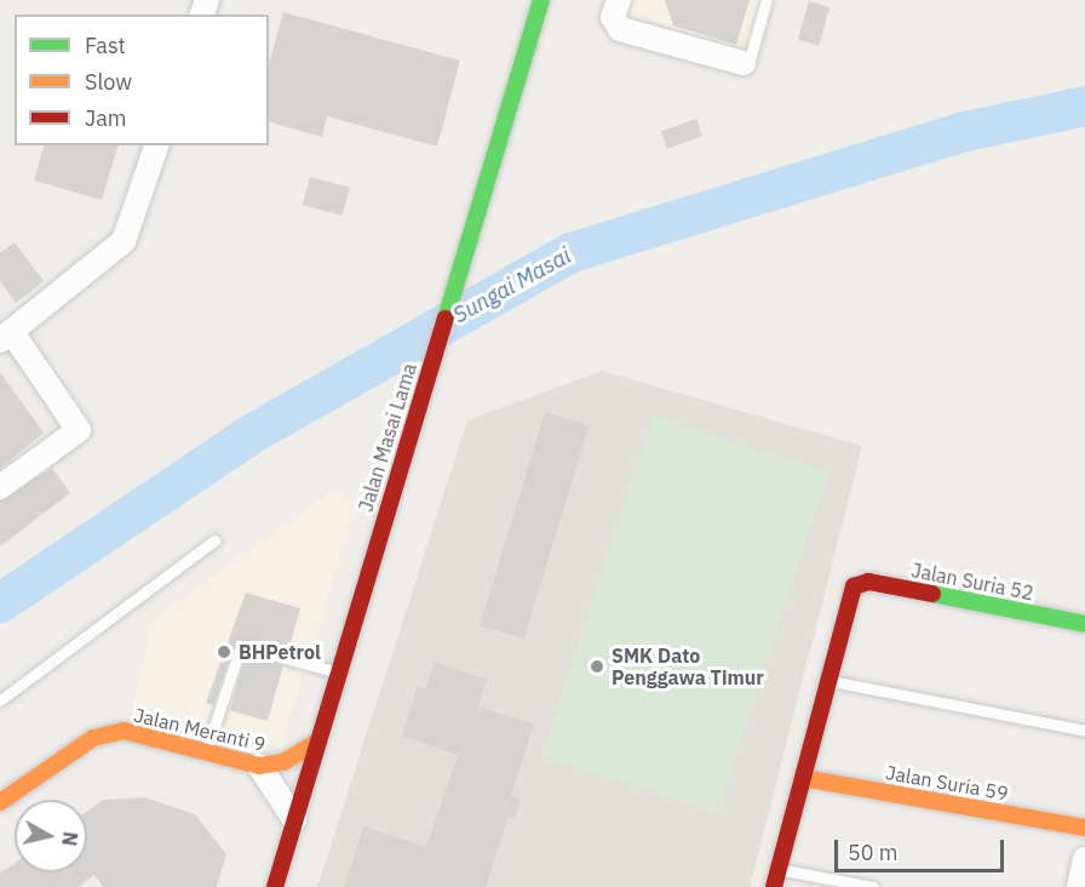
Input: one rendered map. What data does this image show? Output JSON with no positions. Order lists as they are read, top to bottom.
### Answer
{
  "streets": {
    "street": [
      "Jalan Masai Lama",
      "Jalan Suria 52",
      "Jalan Meranti 9",
      "Jalan Suria 59"
    ]
  },
  "crossings": [
    ["Jalan Masai Lama", "Jalan Meranti 9"]
  ],
  "water": ["Sungai Masai"],
  "places": ["BHPetrol", "SMK Dato Penggawa Timur"],
  "legend": ["Fast", "Slow", "Jam"],
  "scale_bar": "50 m",
  "north": "right"
}
